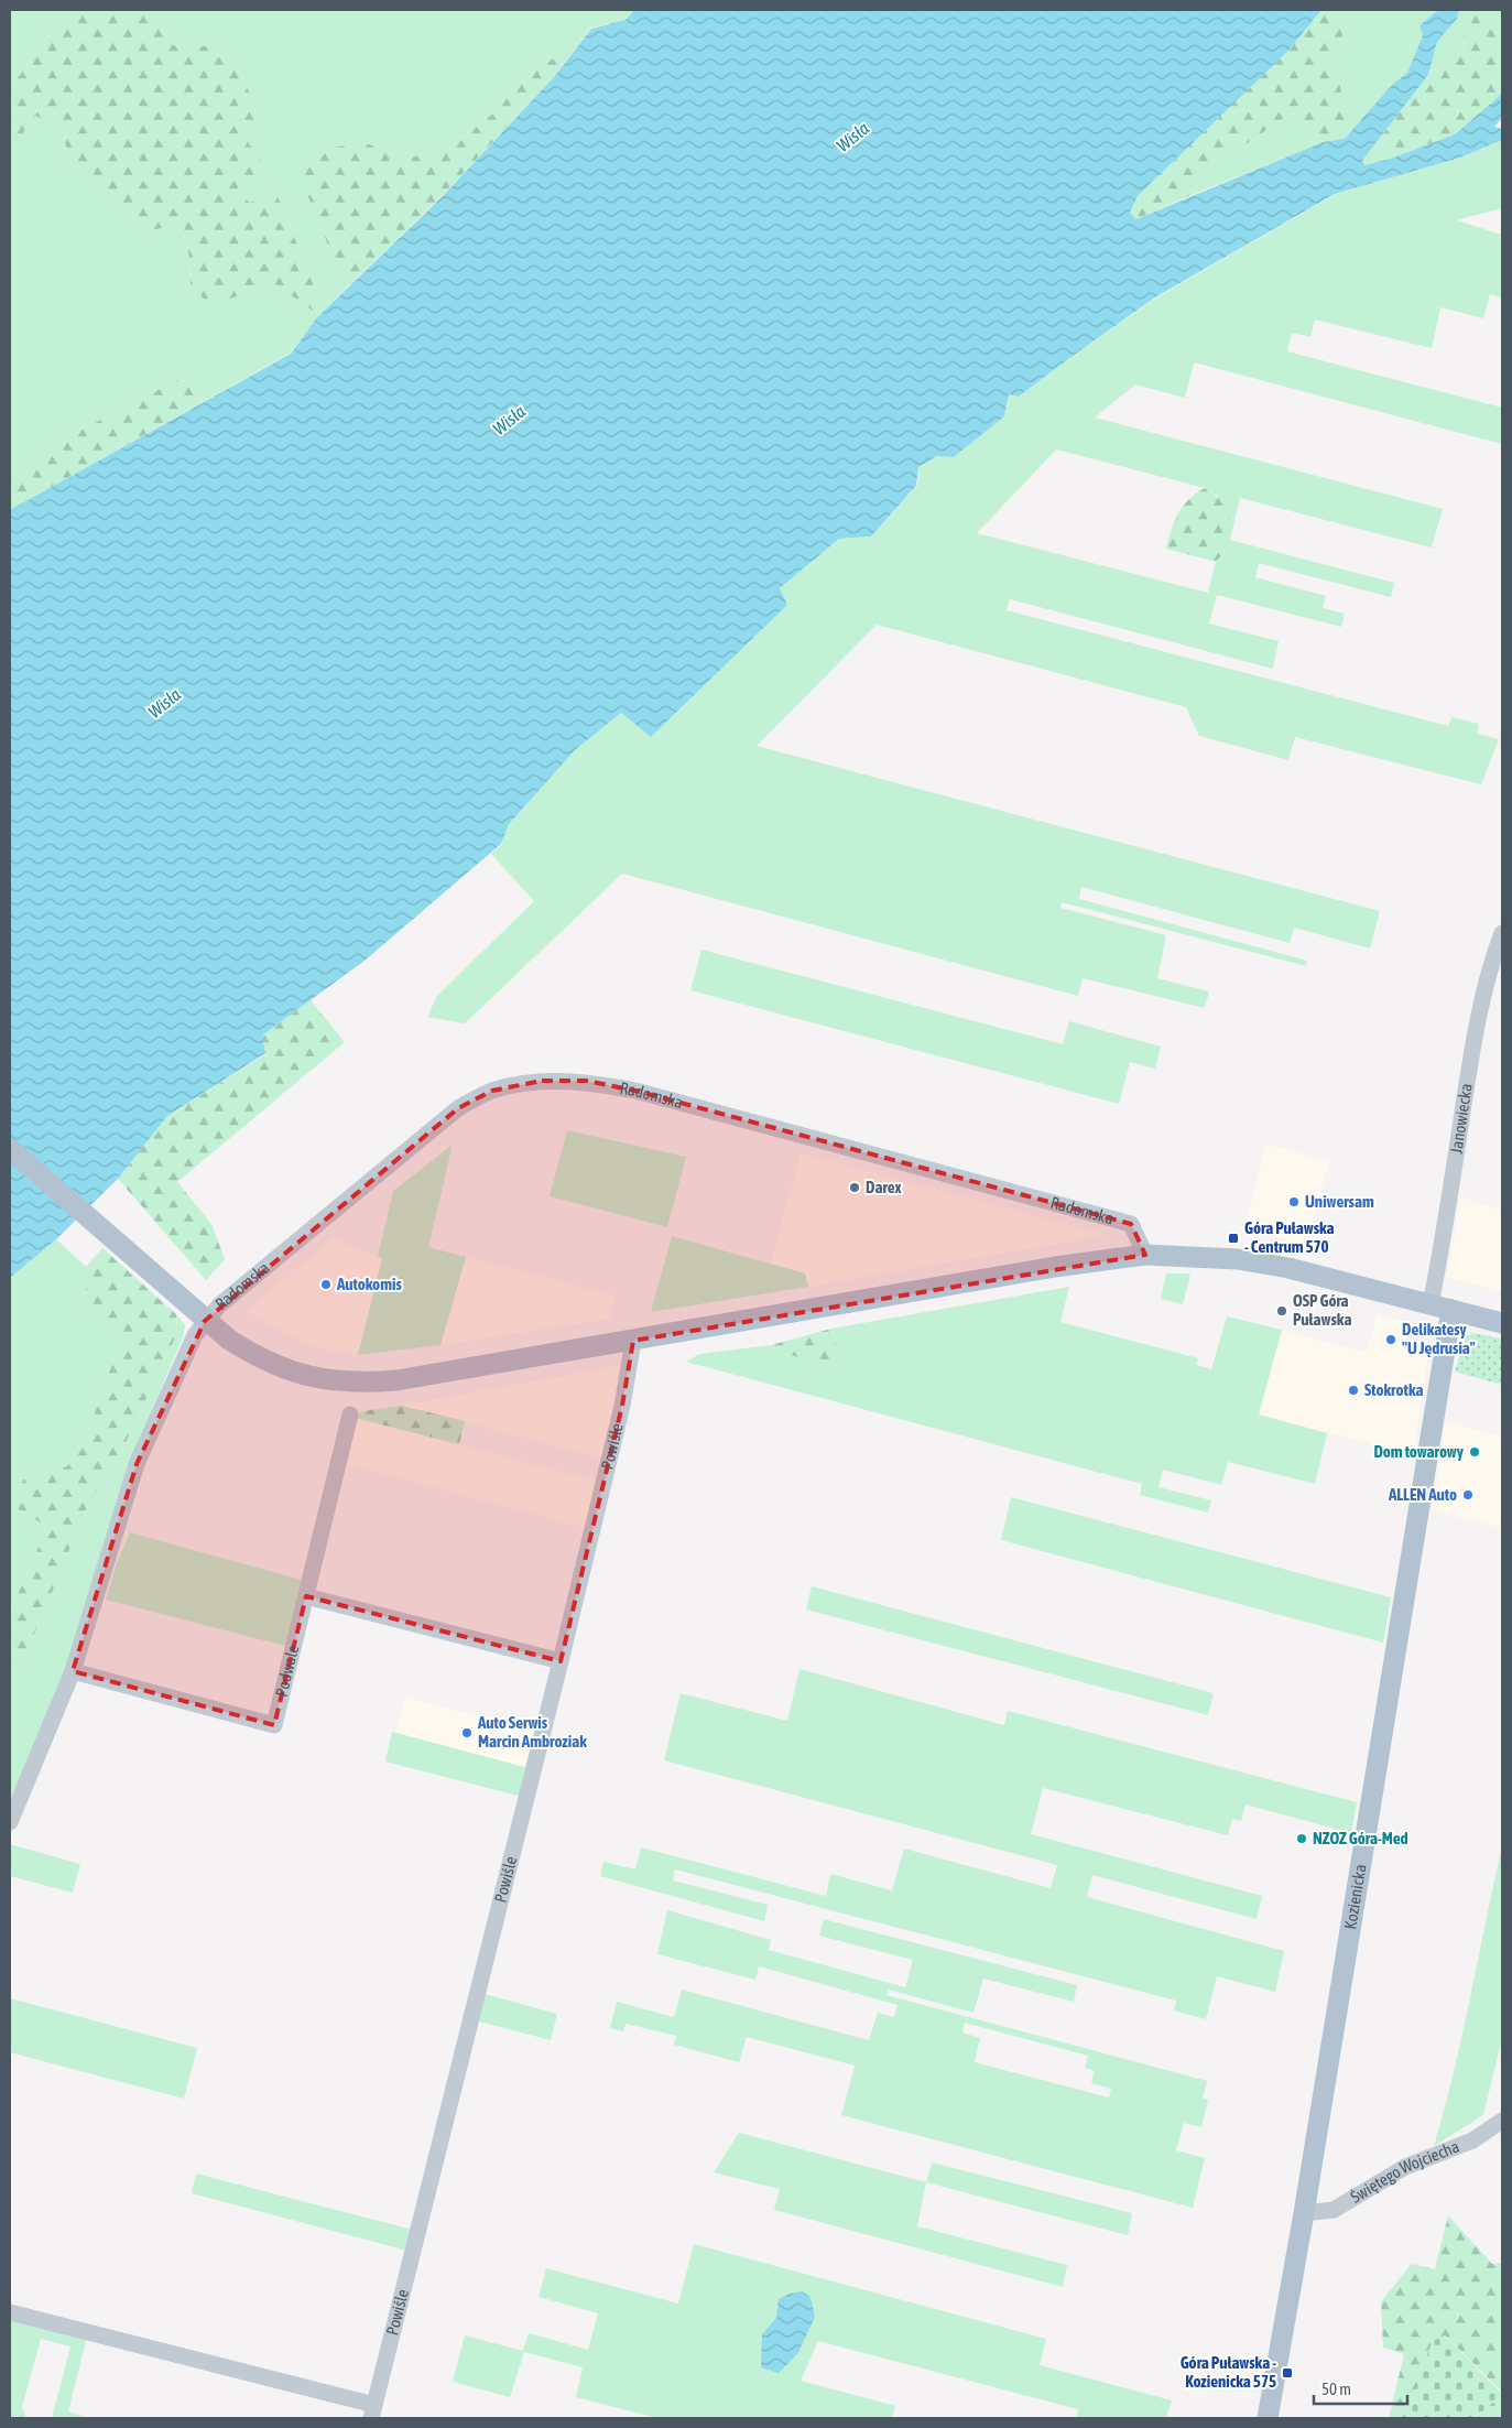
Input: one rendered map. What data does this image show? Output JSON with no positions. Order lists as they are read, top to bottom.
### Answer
{
  "streets": {
    "main road": ["Radomska", "Kozienicka"],
    "street": [
      "Janowiecka",
      "Powiśle",
      "Podwale",
      "Świętego Wojciecha"
    ]
  },
  "crossings": [
    ["Radomska", "Janowiecka"],
    ["Radomska", "Powiśle"],
    ["Radomska", "Kozienicka"],
    ["Janowiecka", "Kozienicka"],
    ["Kozienicka", "Świętego Wojciecha"]
  ],
  "water": ["Wisła"],
  "places": {
    "other": [
      "Darex",
      "Uniwersam",
      "Autokomis",
      "OSP Góra Puławska",
      "Delikatesy \"U Jędrusia\"",
      "Stokrotka",
      "Dom towarowy",
      "ALLEN Auto",
      "Auto Serwis Marcin Ambroziak",
      "NZOZ Góra-Med"
    ],
    "transit": ["Góra Puławska - Centrum 570", "Góra Puławska - Kozienicka 575"]
  },
  "scale_bar": "50 m"
}
